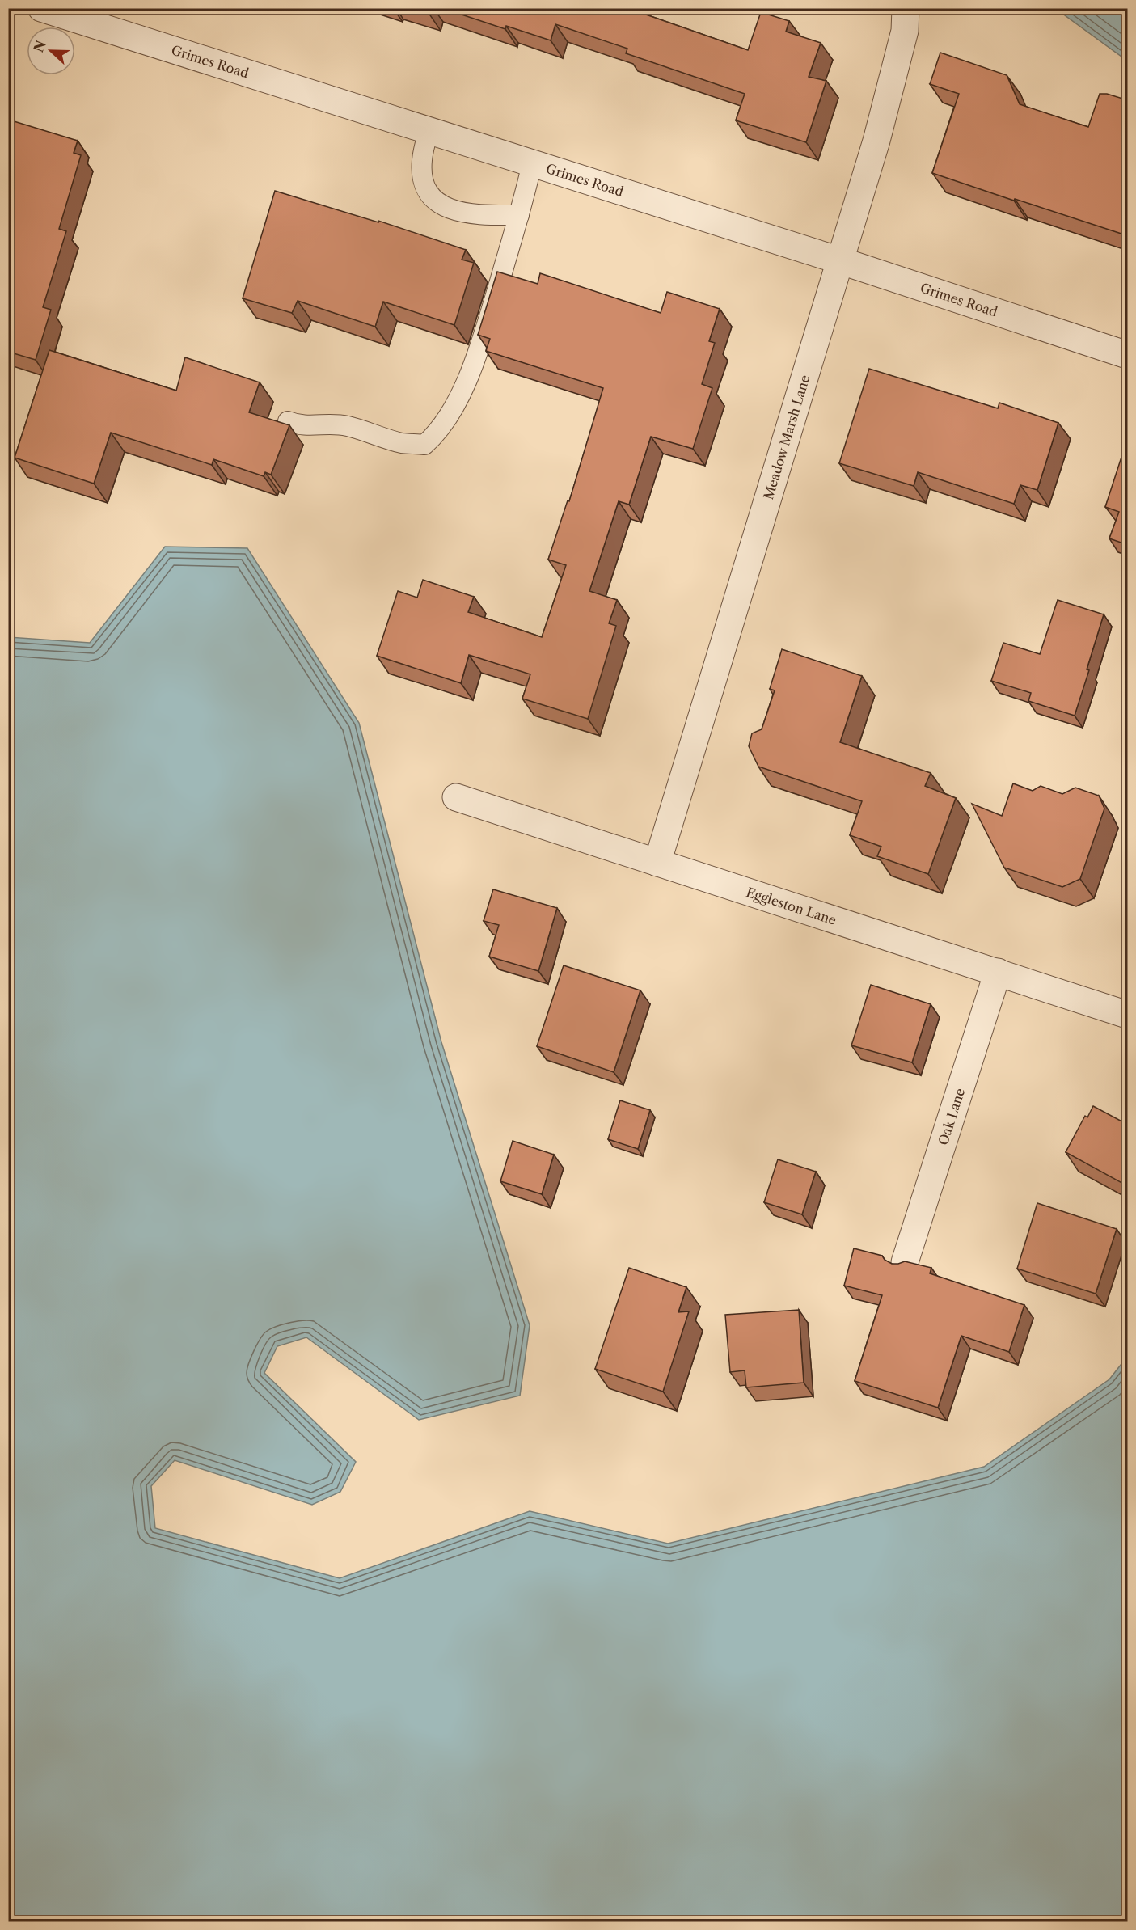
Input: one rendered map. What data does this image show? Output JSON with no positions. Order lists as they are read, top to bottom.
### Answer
{
  "streets": {
    "street": [
      "Grimes Road",
      "Meadow Marsh Lane",
      "Eggleston Lane",
      "Oak Lane"
    ]
  },
  "crossings": [
    ["Grimes Road", "Meadow Marsh Lane"],
    ["Meadow Marsh Lane", "Eggleston Lane"],
    ["Eggleston Lane", "Oak Lane"]
  ],
  "north": "left"
}
